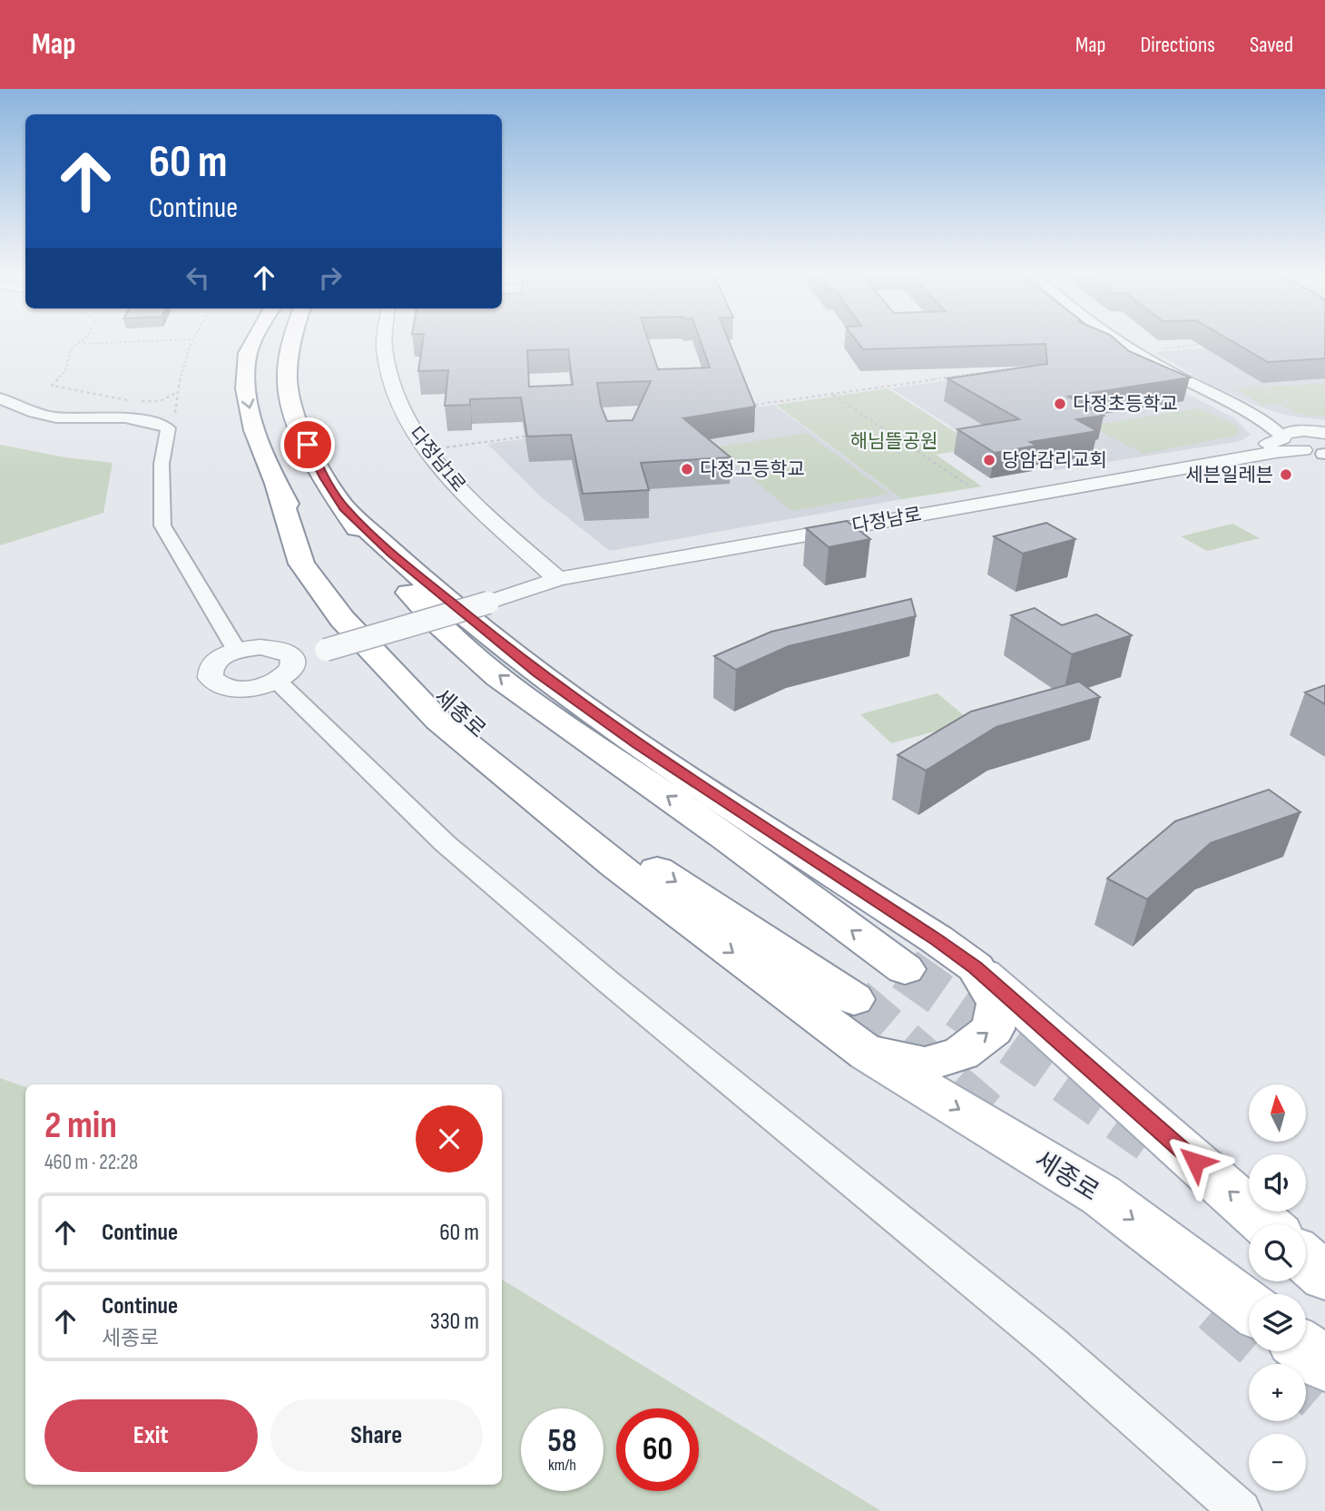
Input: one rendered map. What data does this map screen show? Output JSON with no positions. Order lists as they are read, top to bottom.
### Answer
{
  "streets": {
    "main road": ["세종로"],
    "street": ["다정남1로", "다정남로"]
  },
  "crossings": [
    ["다정남1로", "다정남로"]
  ],
  "parks": ["해님뜰공원"],
  "places": [
    "다정초등학교",
    "당암감리교회",
    "다정고등학교",
    "세븐일레븐"
  ],
  "north": "top",
  "page": {
    "header": "Map",
    "nav": ["Map", "Directions", "Saved"],
    "turn": ["60 m", "Continue"],
    "map_buttons": ["+", "−"],
    "heading": ["2 min", "460 m · 22:28"],
    "list": [
      {
        "name": "Continue",
        "value": "60 m"
      },
      {
        "name": "Continue",
        "note": "세종로",
        "value": "330 m"
      }
    ],
    "buttons": ["Exit", "Share"],
    "speed": "58 km/h",
    "limit": "60"
  }
}
